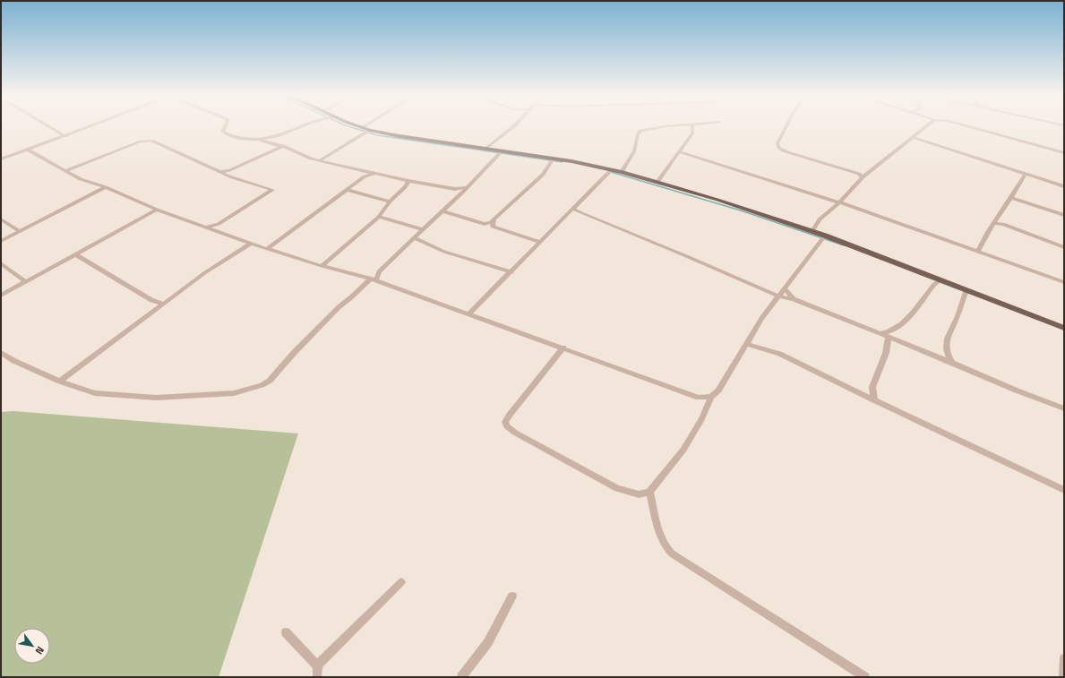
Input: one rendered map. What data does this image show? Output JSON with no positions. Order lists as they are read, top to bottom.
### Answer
{
  "north": "bottom right"
}
